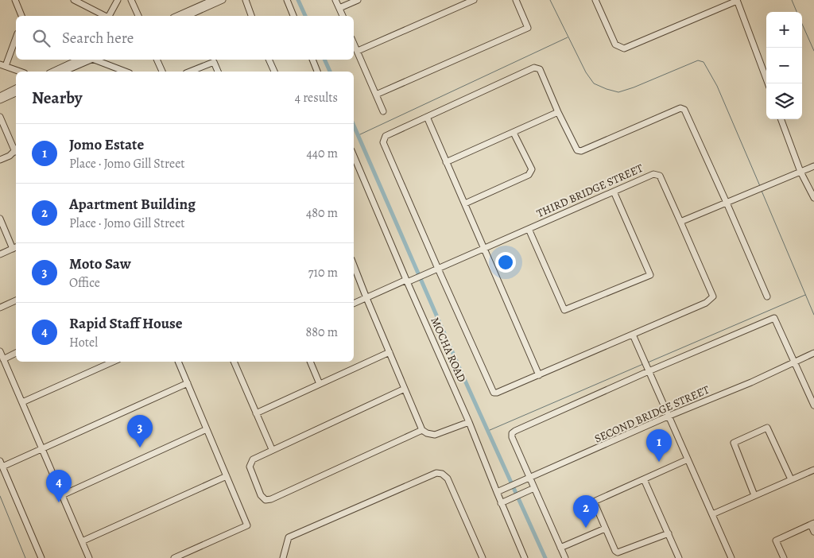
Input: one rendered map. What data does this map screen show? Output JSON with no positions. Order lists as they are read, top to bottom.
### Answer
{
  "streets": {
    "street": ["THIRD BRIDGE STREET", "MOCHA ROAD", "SECOND BRIDGE STREET"]
  },
  "crossings": [
    ["THIRD BRIDGE STREET", "MOCHA ROAD"],
    ["MOCHA ROAD", "SECOND BRIDGE STREET"]
  ],
  "page": {
    "map_buttons": ["+", "−"],
    "search": "Search here",
    "heading": ["Nearby", "4 results"],
    "list": [
      {
        "mark": "1",
        "name": "Jomo Estate",
        "note": "Place · Jomo Gill Street",
        "value": "440 m"
      },
      {
        "mark": "2",
        "name": "Apartment Building",
        "note": "Place · Jomo Gill Street",
        "value": "480 m"
      },
      {
        "mark": "3",
        "name": "Moto Saw",
        "note": "Office",
        "value": "710 m"
      },
      {
        "mark": "4",
        "name": "Rapid Staff House",
        "note": "Hotel",
        "value": "880 m"
      }
    ],
    "pins": [
      "3",
      "1",
      "4",
      "2"
    ]
  }
}
